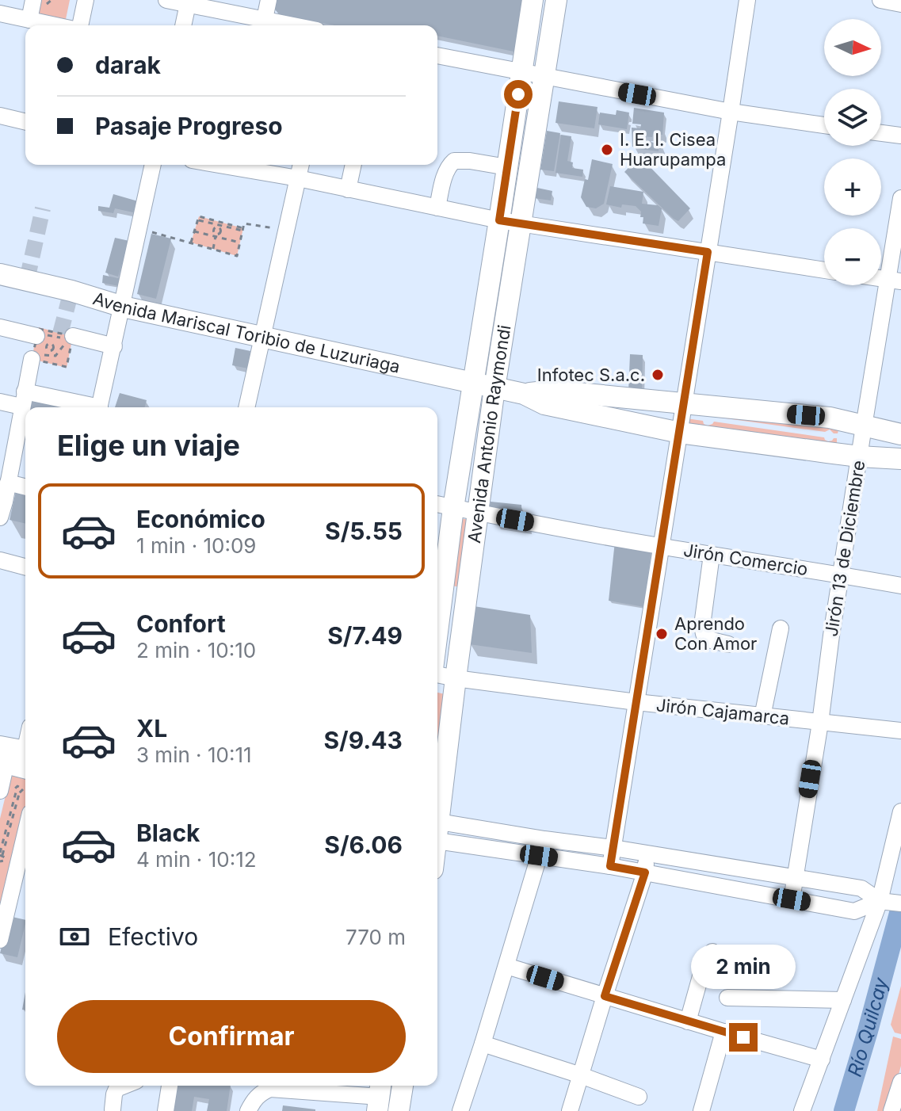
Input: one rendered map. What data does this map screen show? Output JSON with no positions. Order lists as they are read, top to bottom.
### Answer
{
  "streets": {
    "main road": ["Avenida Mariscal Toribio de Luzuriaga", "Avenida Antonio Raymondi"],
    "street": ["Jirón 13 de Diciembre", "Jirón Comercio", "Jirón Cajamarca"]
  },
  "crossings": [
    ["Avenida Mariscal Toribio de Luzuriaga", "Avenida Antonio Raymondi"],
    ["Avenida Antonio Raymondi", "Jirón Comercio"],
    ["Avenida Antonio Raymondi", "Jirón Cajamarca"],
    ["Jirón 13 de Diciembre", "Jirón Comercio"],
    ["Jirón 13 de Diciembre", "Jirón Cajamarca"]
  ],
  "water": ["Río Quilcay"],
  "places": ["I. E. I. Cisea Huarupampa", "Infotec S.a.c.", "Aprendo Con Amor"],
  "north": "right",
  "page": {
    "map_buttons": ["+", "−"],
    "banner": ["darak", "Pasaje Progreso"],
    "heading": "Elige un viaje",
    "list": [
      {
        "name": "Económico",
        "note": "1 min · 10:09",
        "value": "S/5.55"
      },
      {
        "name": "Confort",
        "note": "2 min · 10:10",
        "value": "S/7.49"
      },
      {
        "name": "XL",
        "note": "3 min · 10:11",
        "value": "S/9.43"
      },
      {
        "name": "Black",
        "note": "4 min · 10:12",
        "value": "S/6.06"
      }
    ],
    "pay": ["Efectivo", "770 m"],
    "bubble": "2 min",
    "buttons": "Confirmar"
  }
}
